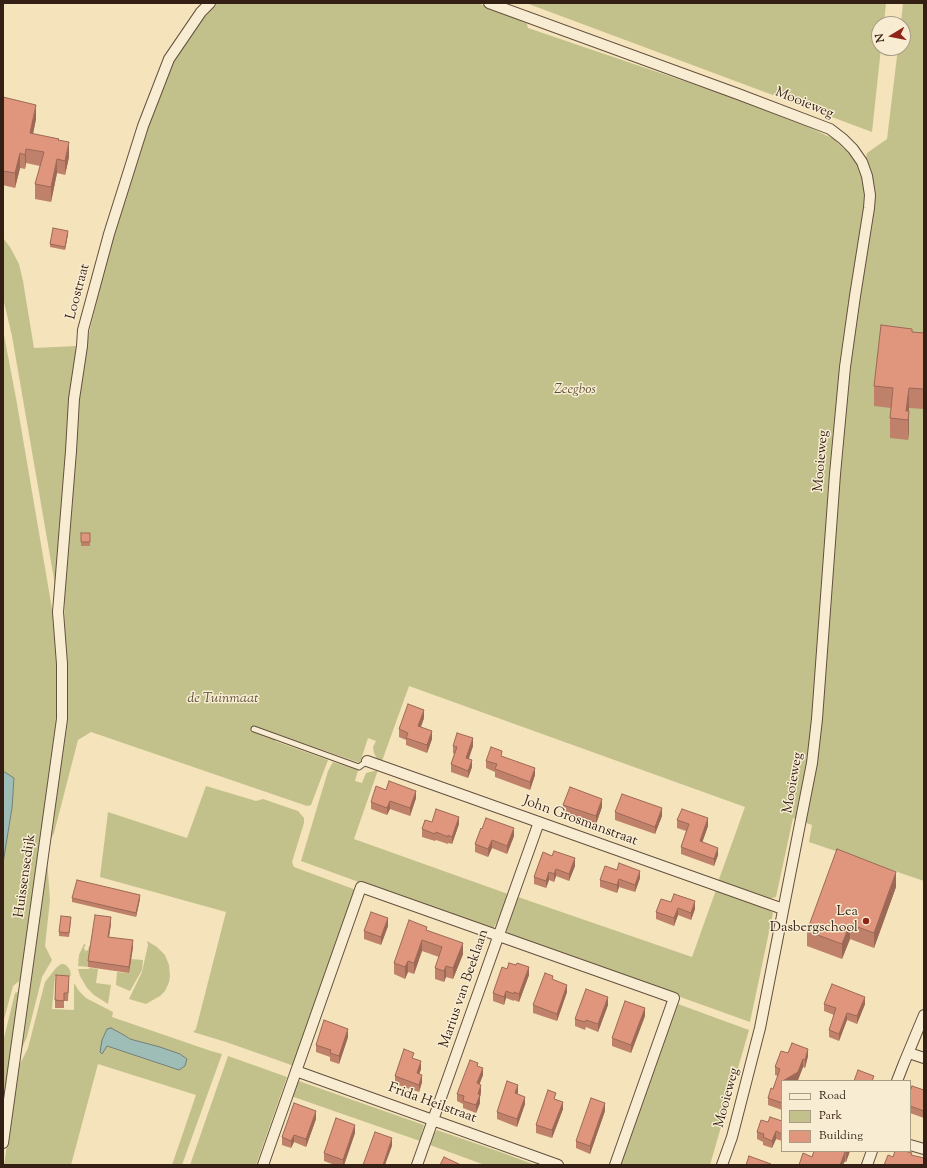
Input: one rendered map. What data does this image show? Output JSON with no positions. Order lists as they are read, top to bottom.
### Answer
{
  "streets": {
    "street": [
      "Mooieweg",
      "Loostraat",
      "John Grosmanstraat",
      "Huissensedijk",
      "Marius van Beeklaan",
      "Frida Heilstraat"
    ]
  },
  "crossings": [
    ["Mooieweg", "John Grosmanstraat"],
    ["Loostraat", "Huissensedijk"],
    ["John Grosmanstraat", "Marius van Beeklaan"],
    ["Marius van Beeklaan", "Frida Heilstraat"]
  ],
  "parks": ["Zeegbos", "de Tuinmaat"],
  "places": ["Lea Dasbergschool"],
  "legend": ["Road", "Park", "Building"],
  "north": "left"
}
